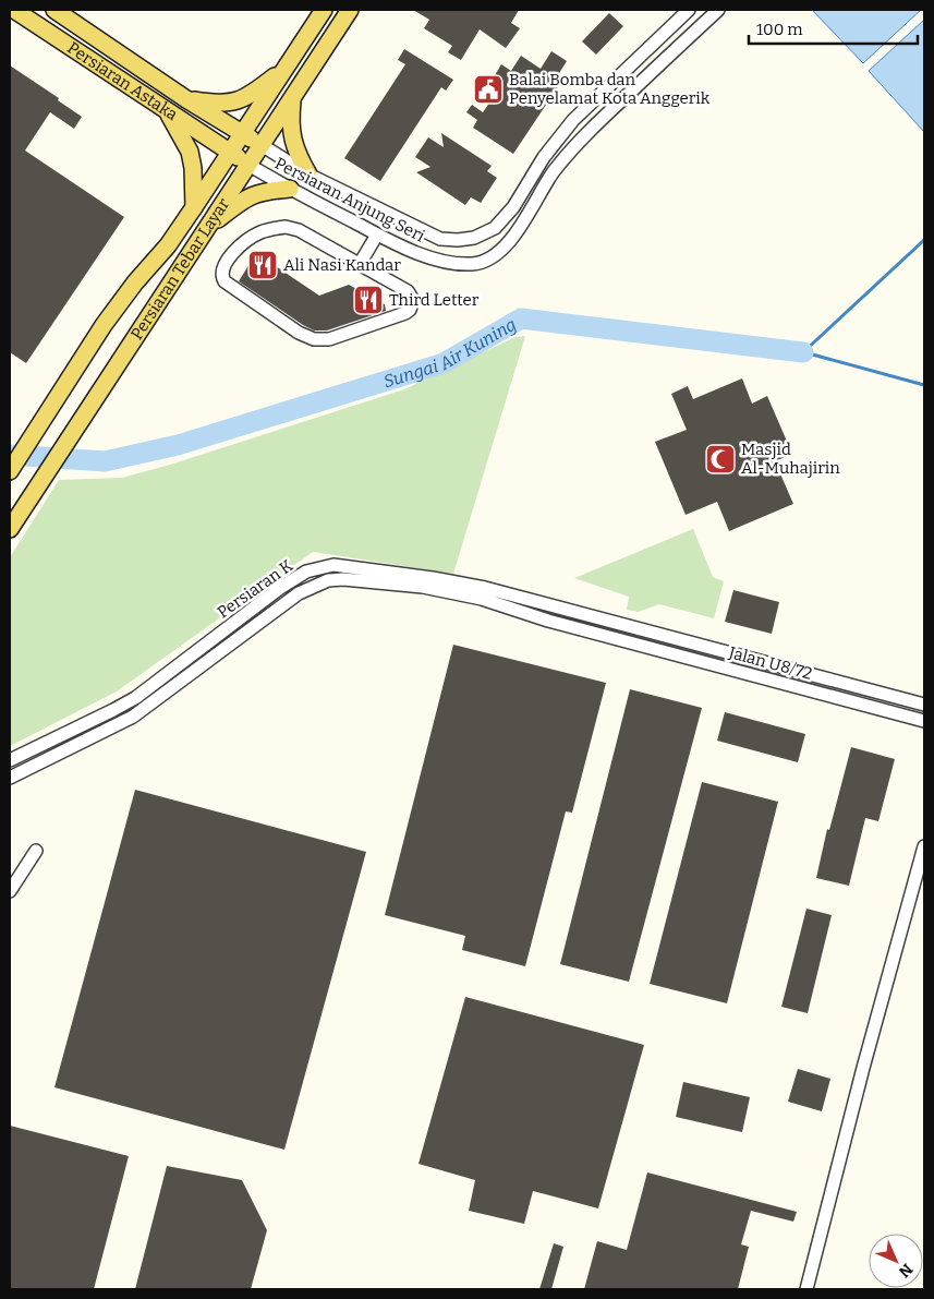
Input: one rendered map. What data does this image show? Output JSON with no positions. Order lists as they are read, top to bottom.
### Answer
{
  "streets": {
    "main road": ["Persiaran Astaka", "Persiaran Tebar Layar"],
    "street": ["Persiaran Anjung Seri", "Persiaran K", "Jalan U8/72"]
  },
  "crossings": [
    ["Persiaran Astaka", "Persiaran Anjung Seri"],
    ["Persiaran Astaka", "Persiaran Tebar Layar"],
    ["Persiaran Anjung Seri", "Persiaran Tebar Layar"],
    ["Persiaran K", "Jalan U8/72"]
  ],
  "water": ["Sungai Air Kuning"],
  "places": {
    "public building": ["Balai Bomba dan Penyelamat Kota Anggerik"],
    "restaurant": ["Ali Nasi Kandar", "Third Letter"],
    "mosque": ["Masjid Al-Muhajirin"]
  },
  "scale_bar": "100 m",
  "north": "bottom right"
}
